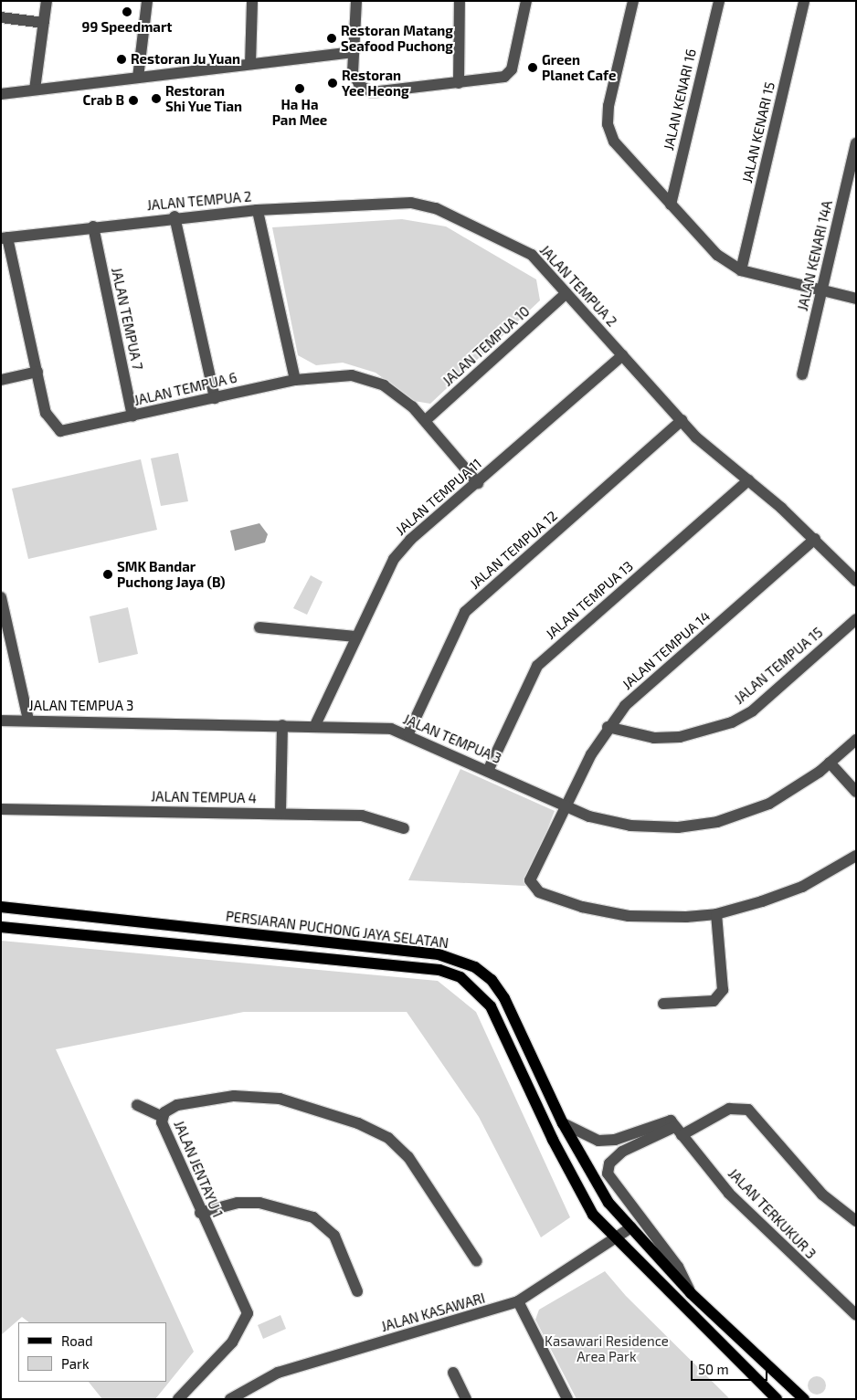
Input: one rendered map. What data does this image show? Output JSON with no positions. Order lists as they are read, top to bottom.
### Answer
{
  "streets": {
    "main road": ["PERSIARAN PUCHONG JAYA SELATAN"],
    "street": [
      "JALAN KENARI 16",
      "JALAN KENARI 15",
      "JALAN TEMPUA 2",
      "JALAN KENARI 14A",
      "JALAN TEMPUA 7",
      "JALAN TEMPUA 10",
      "JALAN TEMPUA 6",
      "JALAN TEMPUA 11",
      "JALAN TEMPUA 12",
      "JALAN TEMPUA 13",
      "JALAN TEMPUA 14",
      "JALAN TEMPUA 15",
      "JALAN TEMPUA 3",
      "JALAN TEMPUA 4",
      "JALAN JENTAYU 1",
      "JALAN TERKUKUR 3",
      "JALAN KASAWARI"
    ]
  },
  "crossings": [
    ["JALAN TEMPUA 2", "JALAN TEMPUA 7"],
    ["JALAN TEMPUA 2", "JALAN TEMPUA 10"],
    ["JALAN TEMPUA 2", "JALAN TEMPUA 6"],
    ["JALAN TEMPUA 2", "JALAN TEMPUA 11"],
    ["JALAN TEMPUA 2", "JALAN TEMPUA 12"],
    ["JALAN TEMPUA 2", "JALAN TEMPUA 13"],
    ["JALAN TEMPUA 2", "JALAN TEMPUA 14"],
    ["JALAN TEMPUA 7", "JALAN TEMPUA 6"],
    ["JALAN TEMPUA 10", "JALAN TEMPUA 6"],
    ["JALAN TEMPUA 6", "JALAN TEMPUA 11"],
    ["JALAN TEMPUA 11", "JALAN TEMPUA 3"],
    ["JALAN TEMPUA 12", "JALAN TEMPUA 3"],
    ["JALAN TEMPUA 13", "JALAN TEMPUA 3"],
    ["JALAN TEMPUA 14", "JALAN TEMPUA 15"],
    ["JALAN TEMPUA 14", "JALAN TEMPUA 3"],
    ["PERSIARAN PUCHONG JAYA SELATAN", "JALAN KASAWARI"]
  ],
  "parks": ["Kasawari Residence Area Park"],
  "places": [
    "99 Speedmart",
    "Restoran Matang Seafood Puchong",
    "Restoran Ju Yuan",
    "Green Planet Cafe",
    "Restoran Yee Heong",
    "Ha Ha Pan Mee",
    "Restoran Shi Yue Tian",
    "Crab B",
    "SMK Bandar Puchong Jaya (B)"
  ],
  "legend": ["Road", "Park"],
  "scale_bar": "50 m"
}
